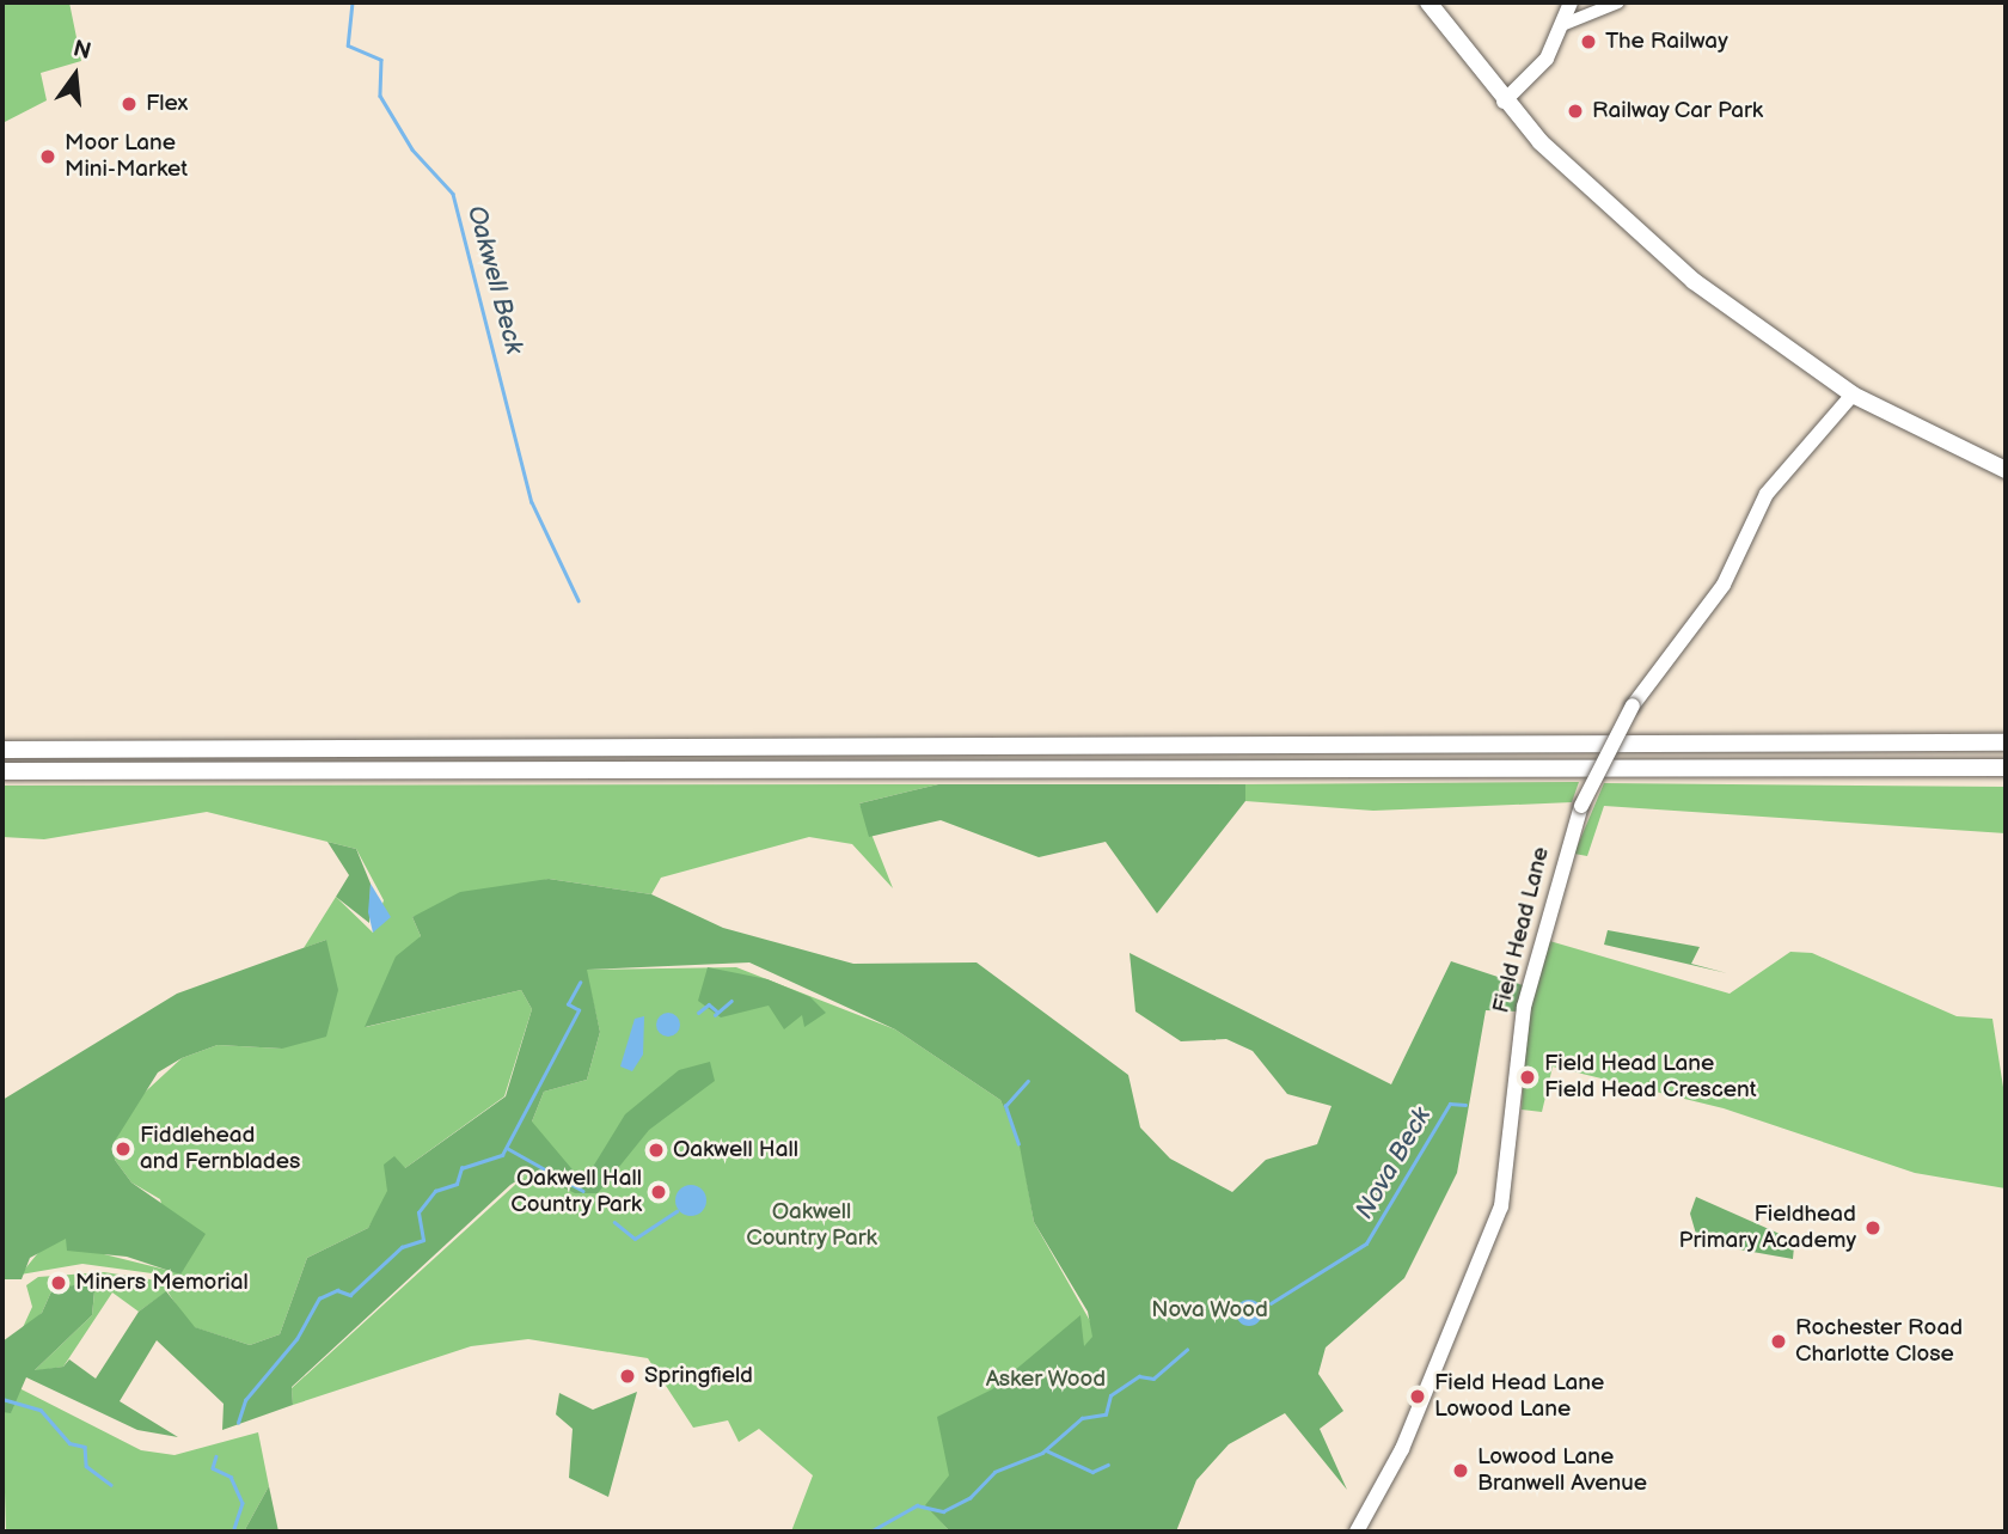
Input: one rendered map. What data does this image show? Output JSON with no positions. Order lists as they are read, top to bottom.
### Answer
{
  "streets": {
    "main road": ["Field Head Lane"]
  },
  "water": ["Oakwell Beck", "Nova Beck"],
  "parks": ["Oakwell Country Park", "Nova Wood", "Asker Wood"],
  "places": [
    "The Railway",
    "Flex",
    "Railway Car Park",
    "Moor Lane Mini-Market",
    "Field Head Lane Field Head Crescent",
    "Fiddlehead and Fernblades",
    "Oakwell Hall",
    "Oakwell Hall Country Park",
    "Fieldhead Primary Academy",
    "Miners Memorial",
    "Rochester Road Charlotte Close",
    "Springfield",
    "Field Head Lane Lowood Lane",
    "Lowood Lane Branwell Avenue"
  ],
  "north": "top"
}
